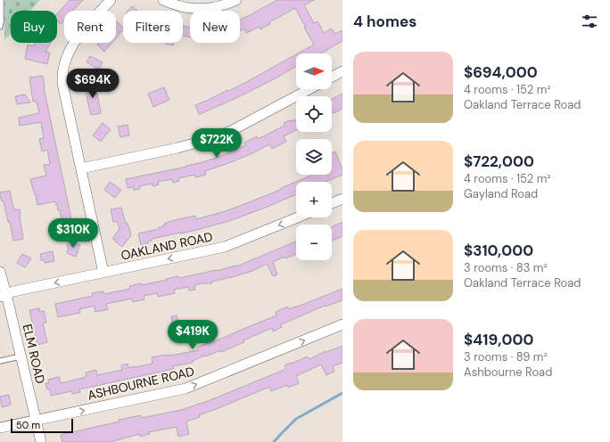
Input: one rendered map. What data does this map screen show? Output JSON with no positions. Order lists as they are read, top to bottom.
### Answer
{
  "streets": {
    "street": ["OAKLAND ROAD", "ELM ROAD", "ASHBOURNE ROAD"]
  },
  "crossings": [
    ["OAKLAND ROAD", "ELM ROAD"],
    ["ELM ROAD", "ASHBOURNE ROAD"]
  ],
  "one_way": ["OAKLAND ROAD", "ASHBOURNE ROAD"],
  "scale_bar": "50 m",
  "north": "right",
  "page": {
    "heading": "4 homes",
    "chip": [
      "Buy",
      "Rent",
      "Filters",
      "New"
    ],
    "list": [
      {
        "name": "$694,000",
        "note": "4 rooms · 152 m² · Oakland Terrace Road"
      },
      {
        "name": "$722,000",
        "note": "4 rooms · 152 m² · Gayland Road"
      },
      {
        "name": "$310,000",
        "note": "3 rooms · 83 m² · Oakland Terrace Road"
      },
      {
        "name": "$419,000",
        "note": "3 rooms · 89 m² · Ashbourne Road"
      }
    ],
    "map_buttons": ["+", "−"],
    "price": [
      "$694K",
      "$722K",
      "$310K",
      "$419K"
    ],
    "scale": "50 m"
  }
}
